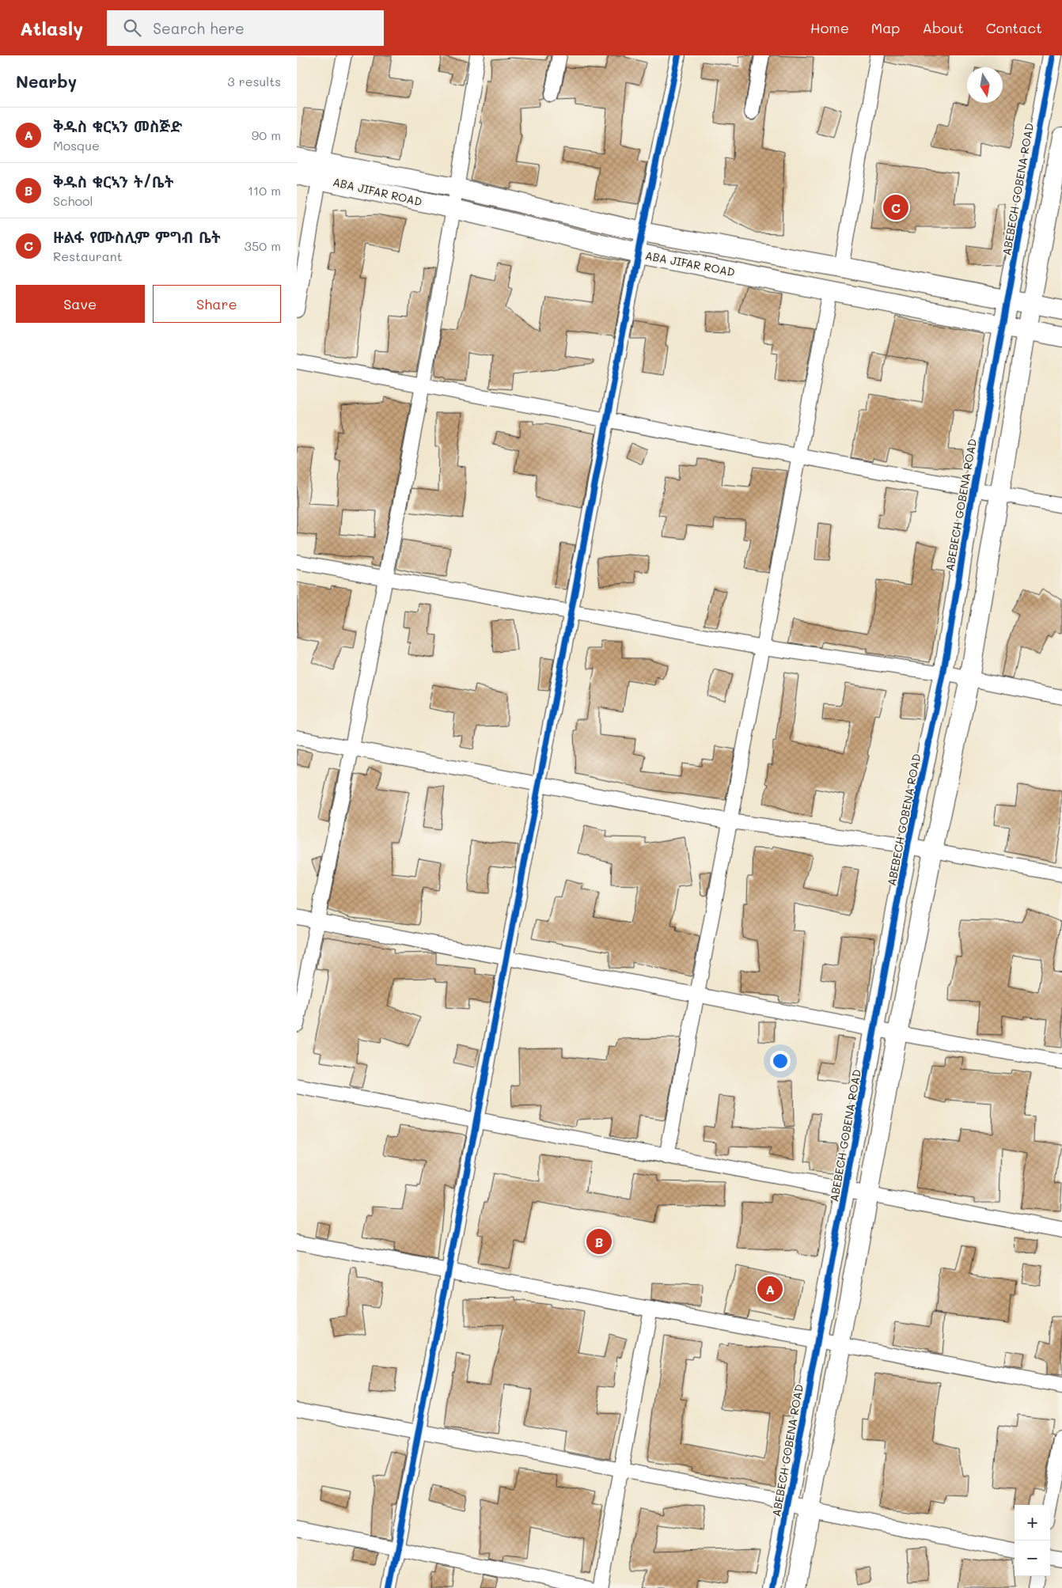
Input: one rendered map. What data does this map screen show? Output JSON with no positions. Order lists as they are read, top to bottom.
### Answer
{
  "streets": {
    "street": ["ABEBECH GOBENA ROAD", "ABA JIFAR ROAD"]
  },
  "crossings": [
    ["ABEBECH GOBENA ROAD", "ABA JIFAR ROAD"]
  ],
  "north": "bottom",
  "page": {
    "header": "Atlasly",
    "search": "Search here",
    "nav": [
      "Home",
      "Map",
      "About",
      "Contact"
    ],
    "heading": ["Nearby", "3 results"],
    "list": [
      {
        "mark": "A",
        "name": "ቅዱስ ቁርኣን መስጅድ",
        "note": "Mosque",
        "value": "90 m"
      },
      {
        "mark": "B",
        "name": "ቅዱስ ቁርኣን ት/ቤት",
        "note": "School",
        "value": "110 m"
      },
      {
        "mark": "C",
        "name": "ዙልፋ የሙስሊም ምግብ ቤት",
        "note": "Restaurant",
        "value": "350 m"
      }
    ],
    "pins": ["C", "B", "A"],
    "buttons": ["Save", "Share"],
    "map_buttons": ["+", "−"]
  }
}
